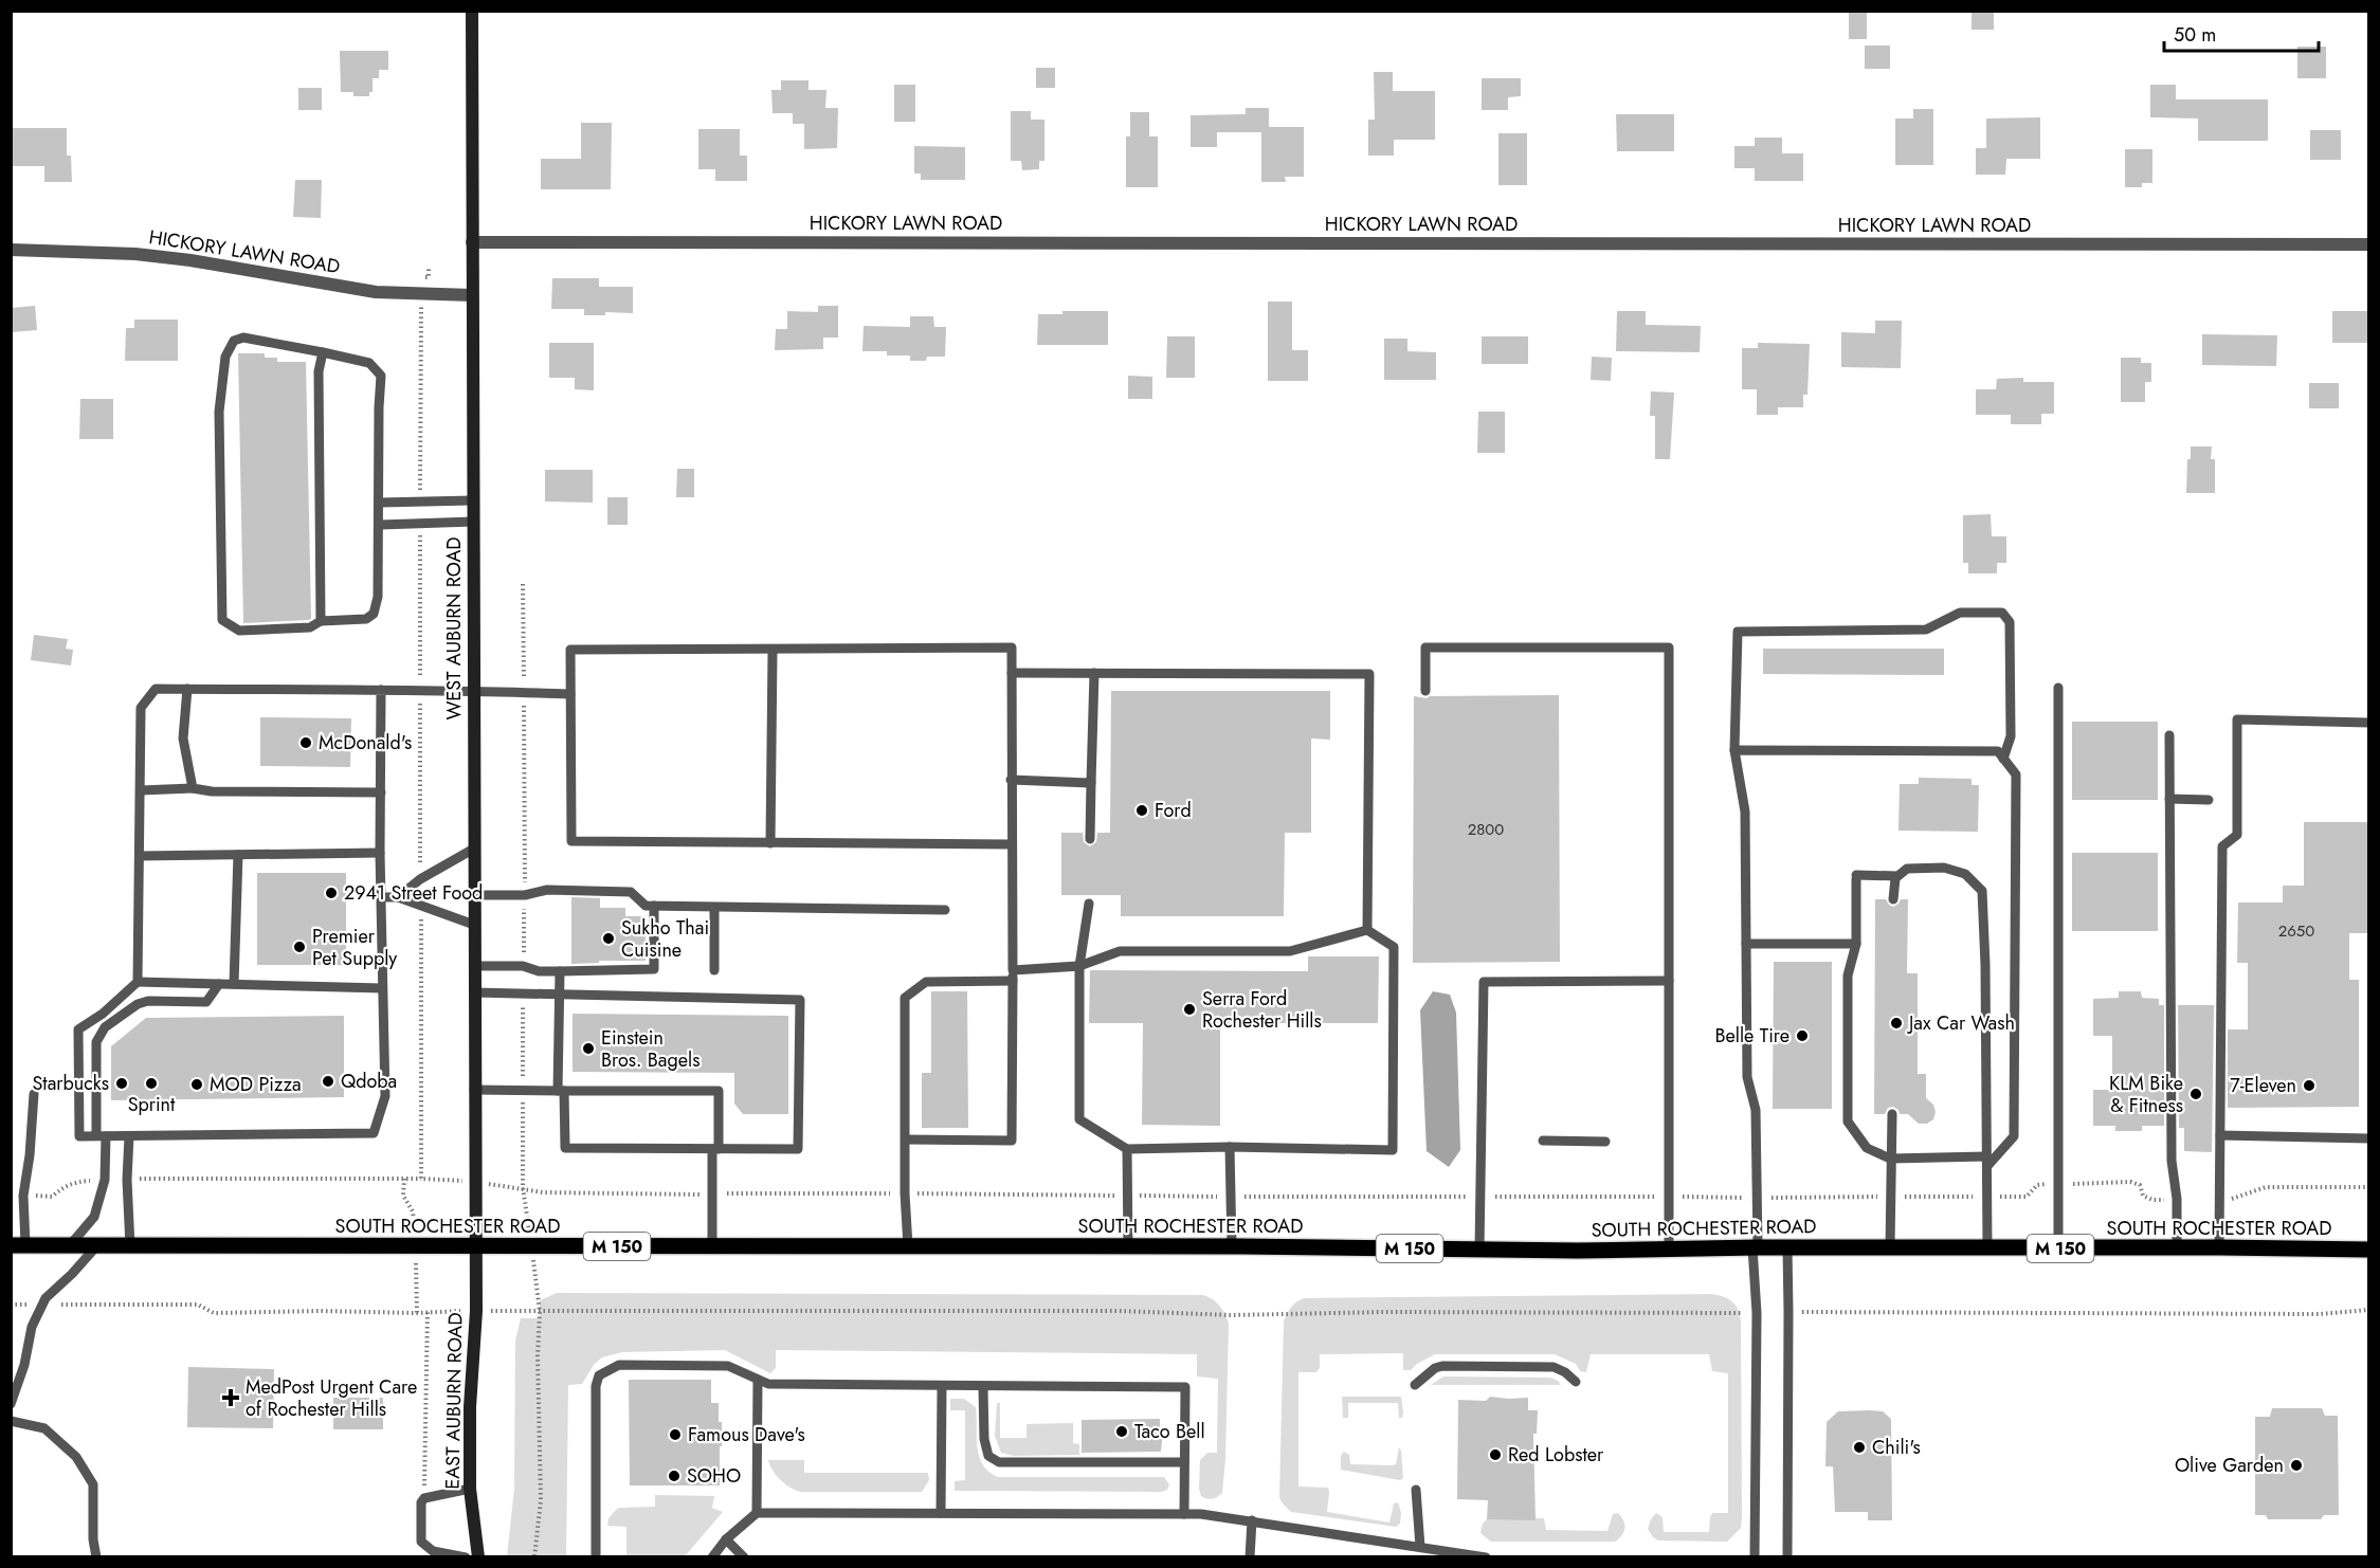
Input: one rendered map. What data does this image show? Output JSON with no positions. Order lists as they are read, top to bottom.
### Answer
{
  "streets": {
    "main road": [
      "WEST AUBURN ROAD",
      "SOUTH ROCHESTER ROAD",
      "M 150",
      "EAST AUBURN ROAD"
    ],
    "street": ["HICKORY LAWN ROAD"]
  },
  "crossings": [
    ["HICKORY LAWN ROAD", "WEST AUBURN ROAD"],
    ["WEST AUBURN ROAD", "SOUTH ROCHESTER ROAD"],
    ["WEST AUBURN ROAD", "EAST AUBURN ROAD"],
    ["SOUTH ROCHESTER ROAD", "EAST AUBURN ROAD"]
  ],
  "places": {
    "other": [
      "McDonald's",
      "Ford",
      "2941 Street Food",
      "Sukho Thai Cuisine",
      "Premier Pet Supply",
      "Serra Ford Rochester Hills",
      "Jax Car Wash",
      "Belle Tire",
      "Einstein Bros. Bagels",
      "Qdoba",
      "Starbucks",
      "Sprint",
      "MOD Pizza",
      "7-Eleven",
      "KLM Bike & Fitness",
      "Taco Bell",
      "Famous Dave's",
      "Chili's",
      "Red Lobster",
      "Olive Garden",
      "SOHO"
    ],
    "health": ["MedPost Urgent Care of Rochester Hills"]
  },
  "house_numbers": ["2800", "2650"],
  "scale_bar": "50 m"
}
